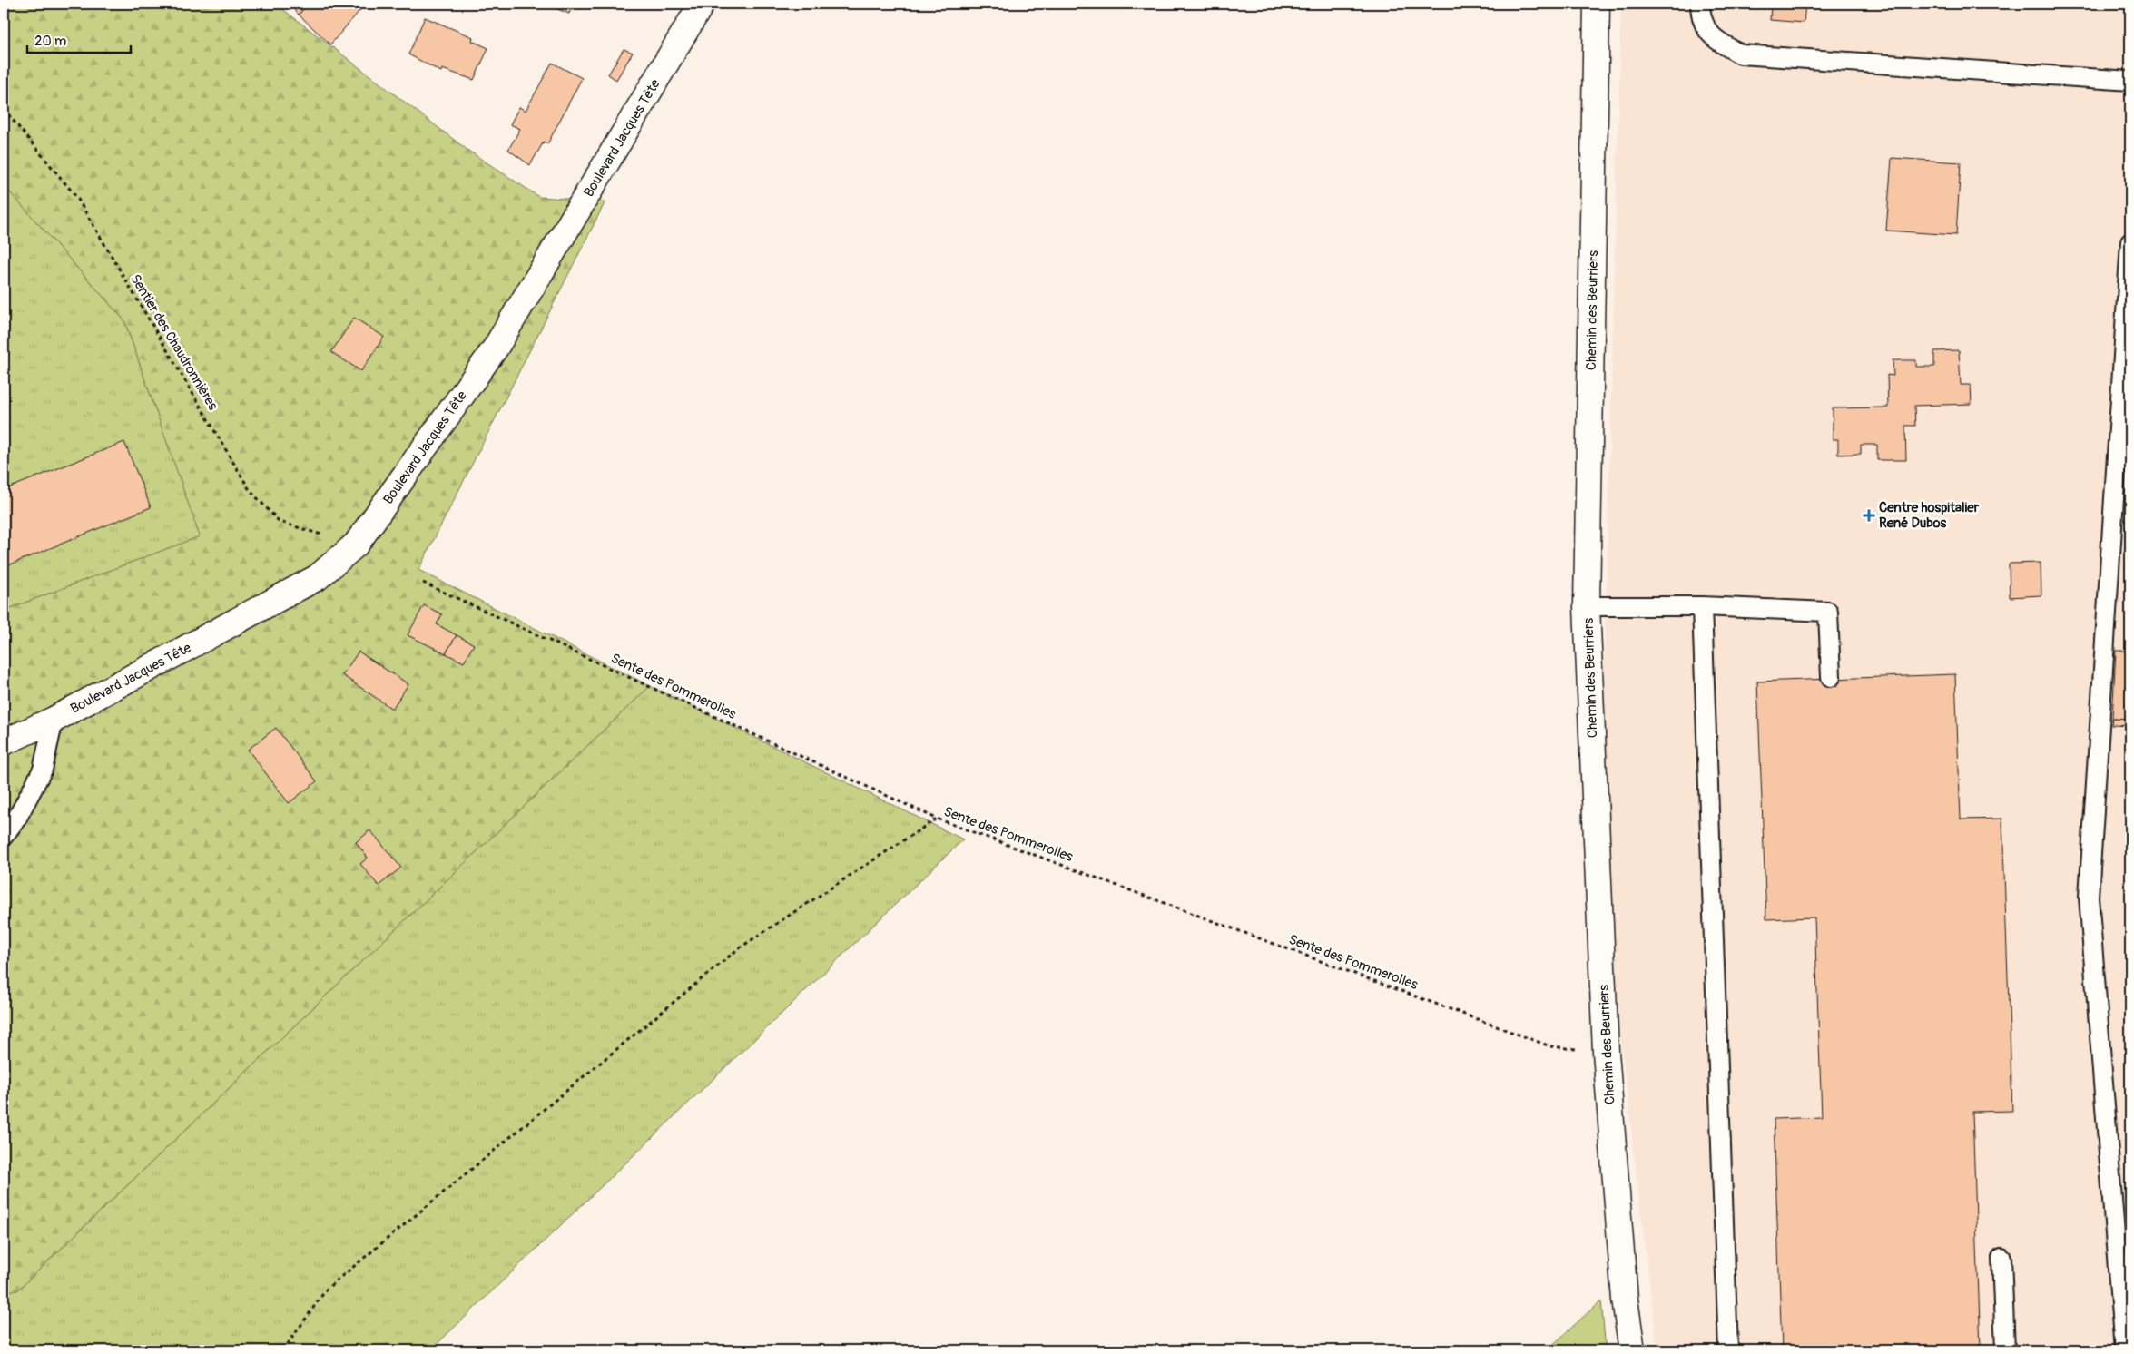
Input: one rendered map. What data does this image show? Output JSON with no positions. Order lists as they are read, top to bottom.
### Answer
{
  "streets": {
    "street": ["Boulevard Jacques Tête", "Chemin des Beurriers"],
    "path": ["Sentier des Chaudronnières", "Sente des Pommerolles"]
  },
  "crossings": [
    ["Boulevard Jacques Tête", "Sentier des Chaudronnières"],
    ["Chemin des Beurriers", "Sente des Pommerolles"]
  ],
  "places": {
    "health": ["Centre hospitalier René Dubos"]
  },
  "scale_bar": "20 m"
}
